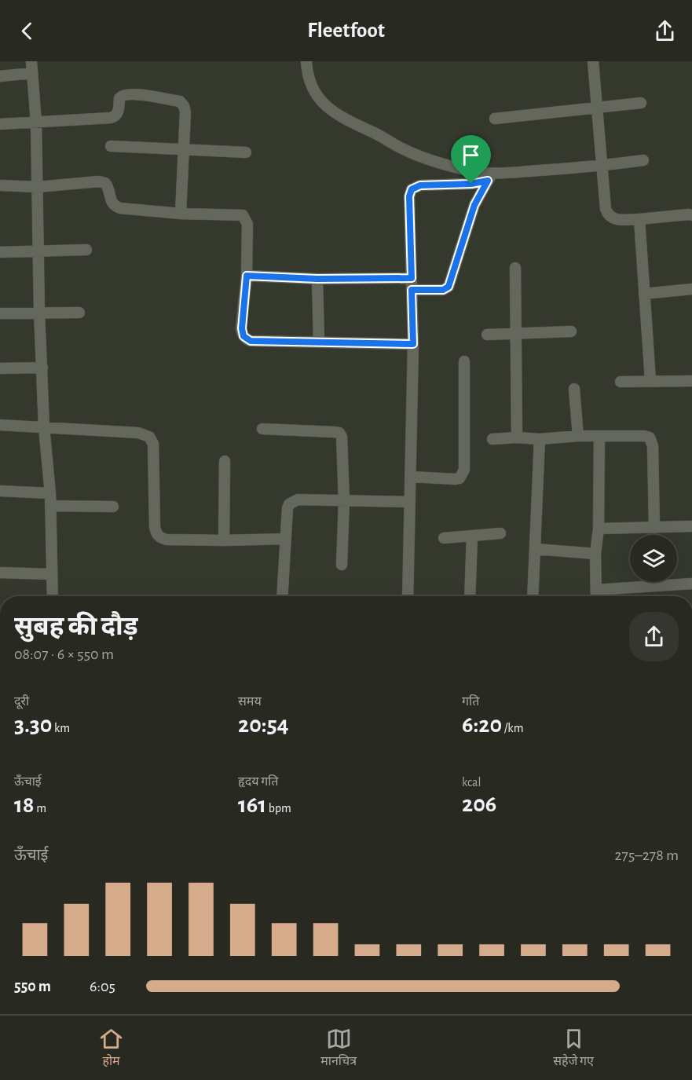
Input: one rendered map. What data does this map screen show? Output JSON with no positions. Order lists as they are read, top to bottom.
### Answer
{
  "page": {
    "header": "Fleetfoot",
    "heading": ["सुबह की दौड़", "08:07 · 6 × 550 m"],
    "stats": [
      ["दूरी", "3.30 km"],
      ["समय", "20:54"],
      ["गति", "6:20 /km"],
      ["ऊँचाई", "18 m"],
      ["हृदय गति", "161 bpm"],
      ["kcal", "206"]
    ],
    "chart": ["ऊँचाई", "275–278 m"],
    "list": [
      {
        "name": "550 m",
        "note": "6:05"
      }
    ],
    "tabs": ["होम", "मानचित्र", "सहेजे गए"]
  }
}
